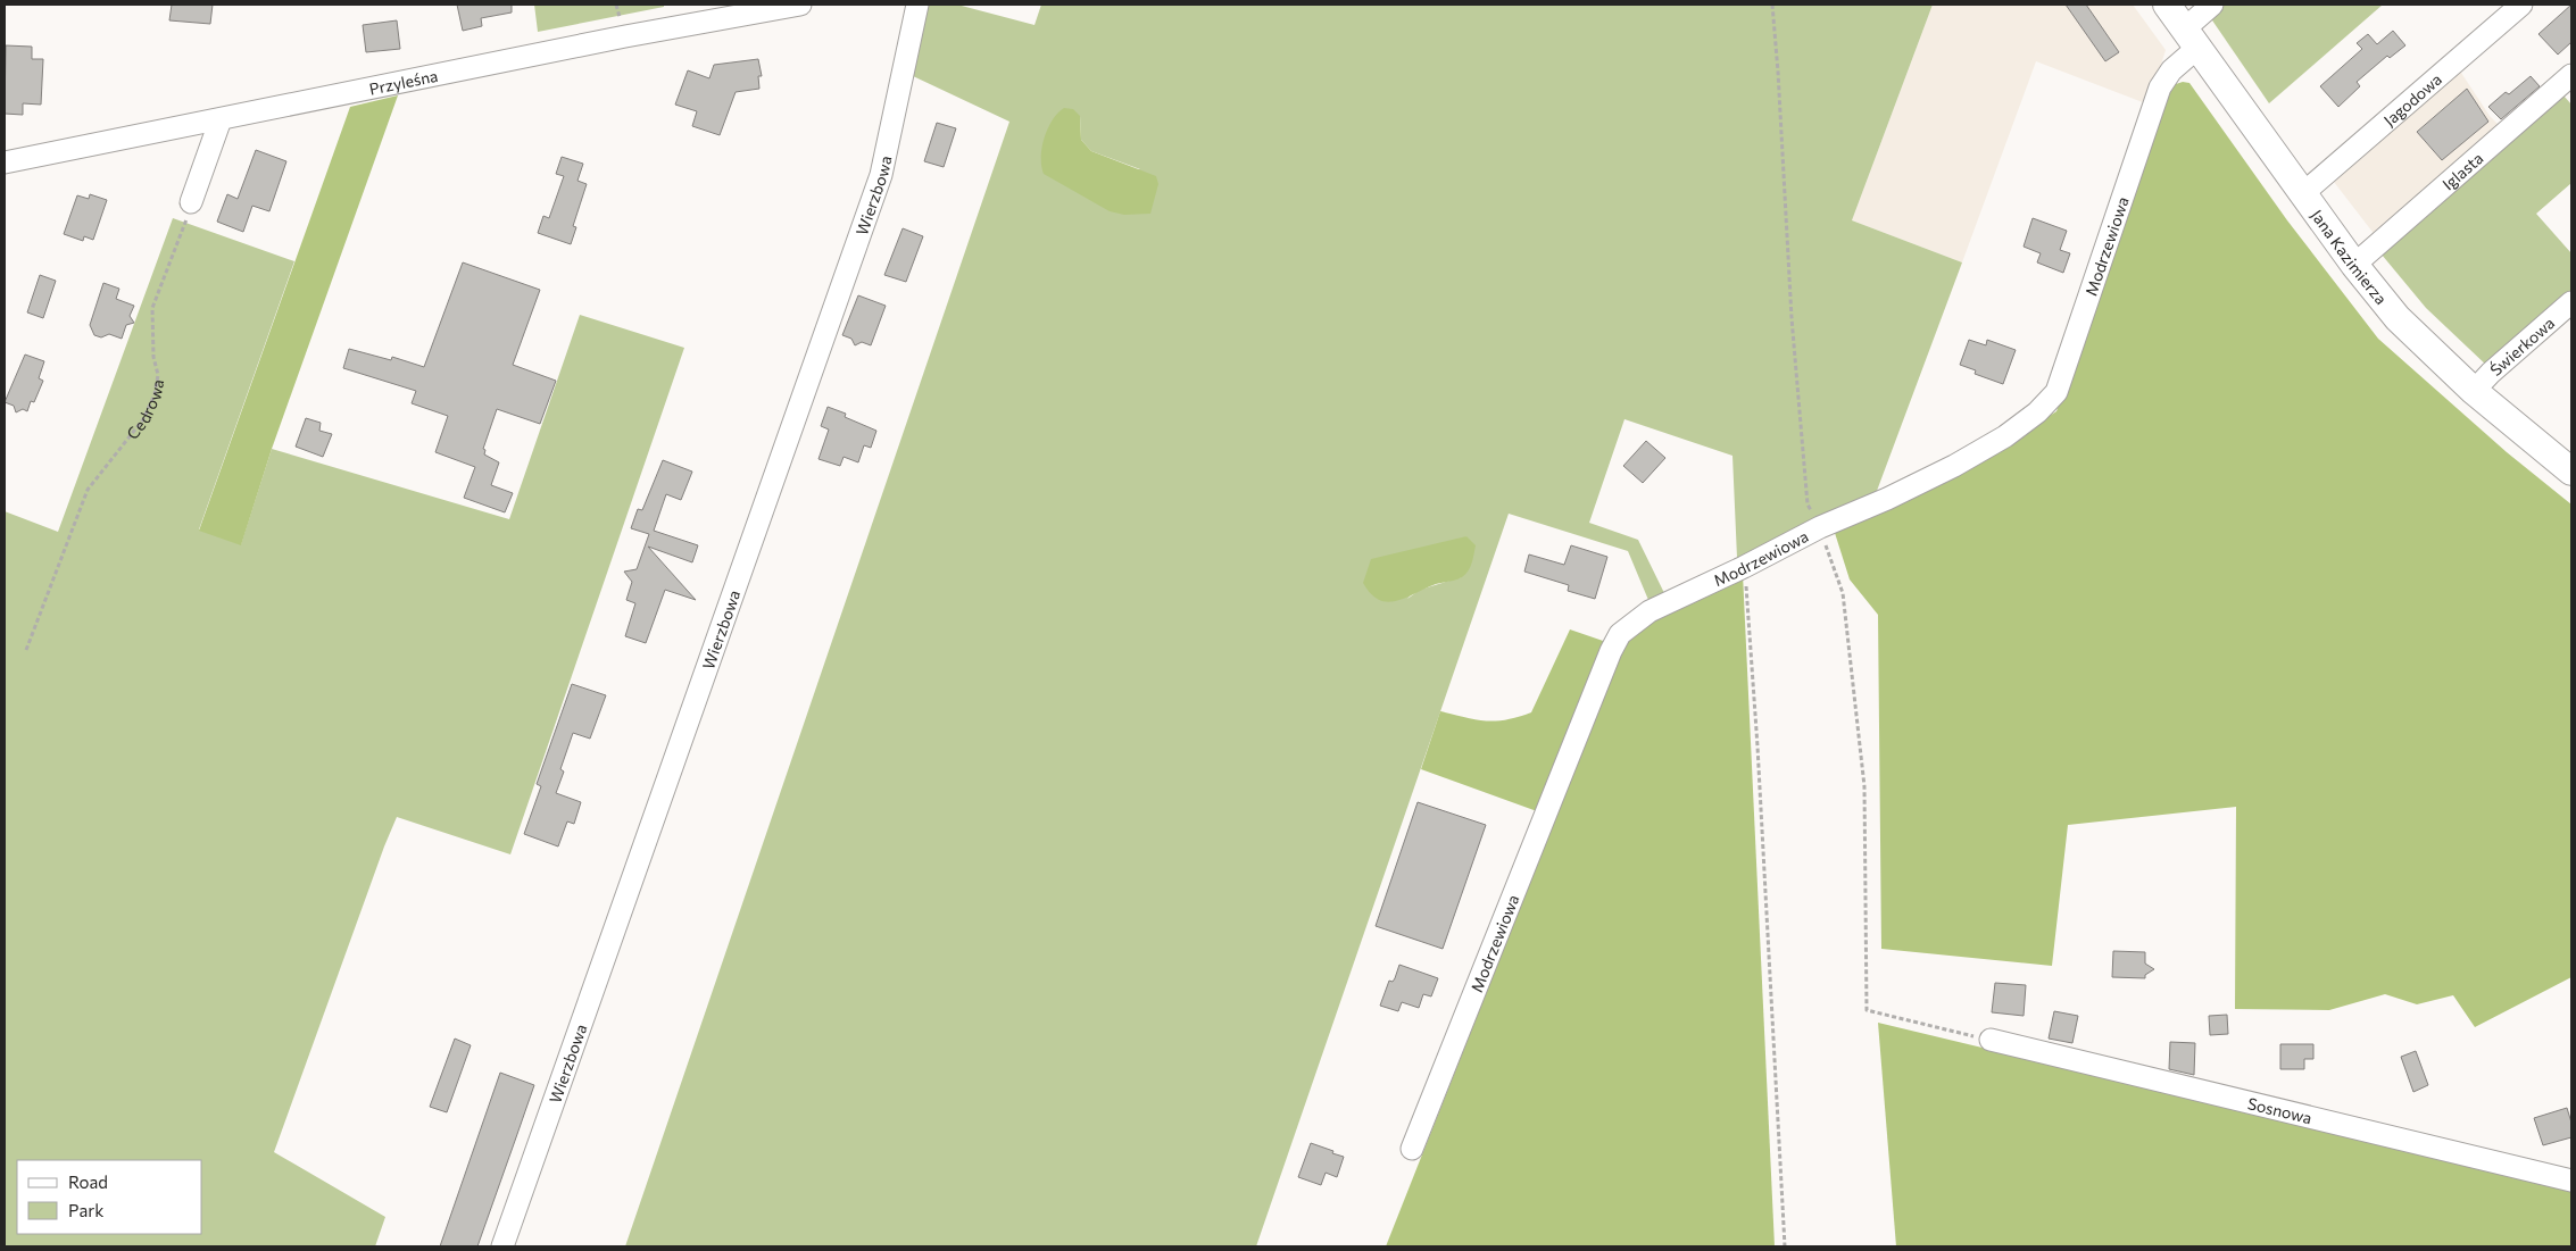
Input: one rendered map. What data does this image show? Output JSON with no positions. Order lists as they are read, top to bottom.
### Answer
{
  "streets": {
    "main road": ["Jana Kazimierza"],
    "street": [
      "Przyleśna",
      "Jagodowa",
      "Iglasta",
      "Wierzbowa",
      "Modrzewiowa",
      "Świerkowa",
      "Sosnowa"
    ],
    "path": ["Cedrowa"]
  },
  "crossings": [
    ["Jagodowa", "Jana Kazimierza"],
    ["Iglasta", "Jana Kazimierza"],
    ["Modrzewiowa", "Jana Kazimierza"],
    ["Jana Kazimierza", "Świerkowa"]
  ],
  "legend": ["Road", "Park"]
}
